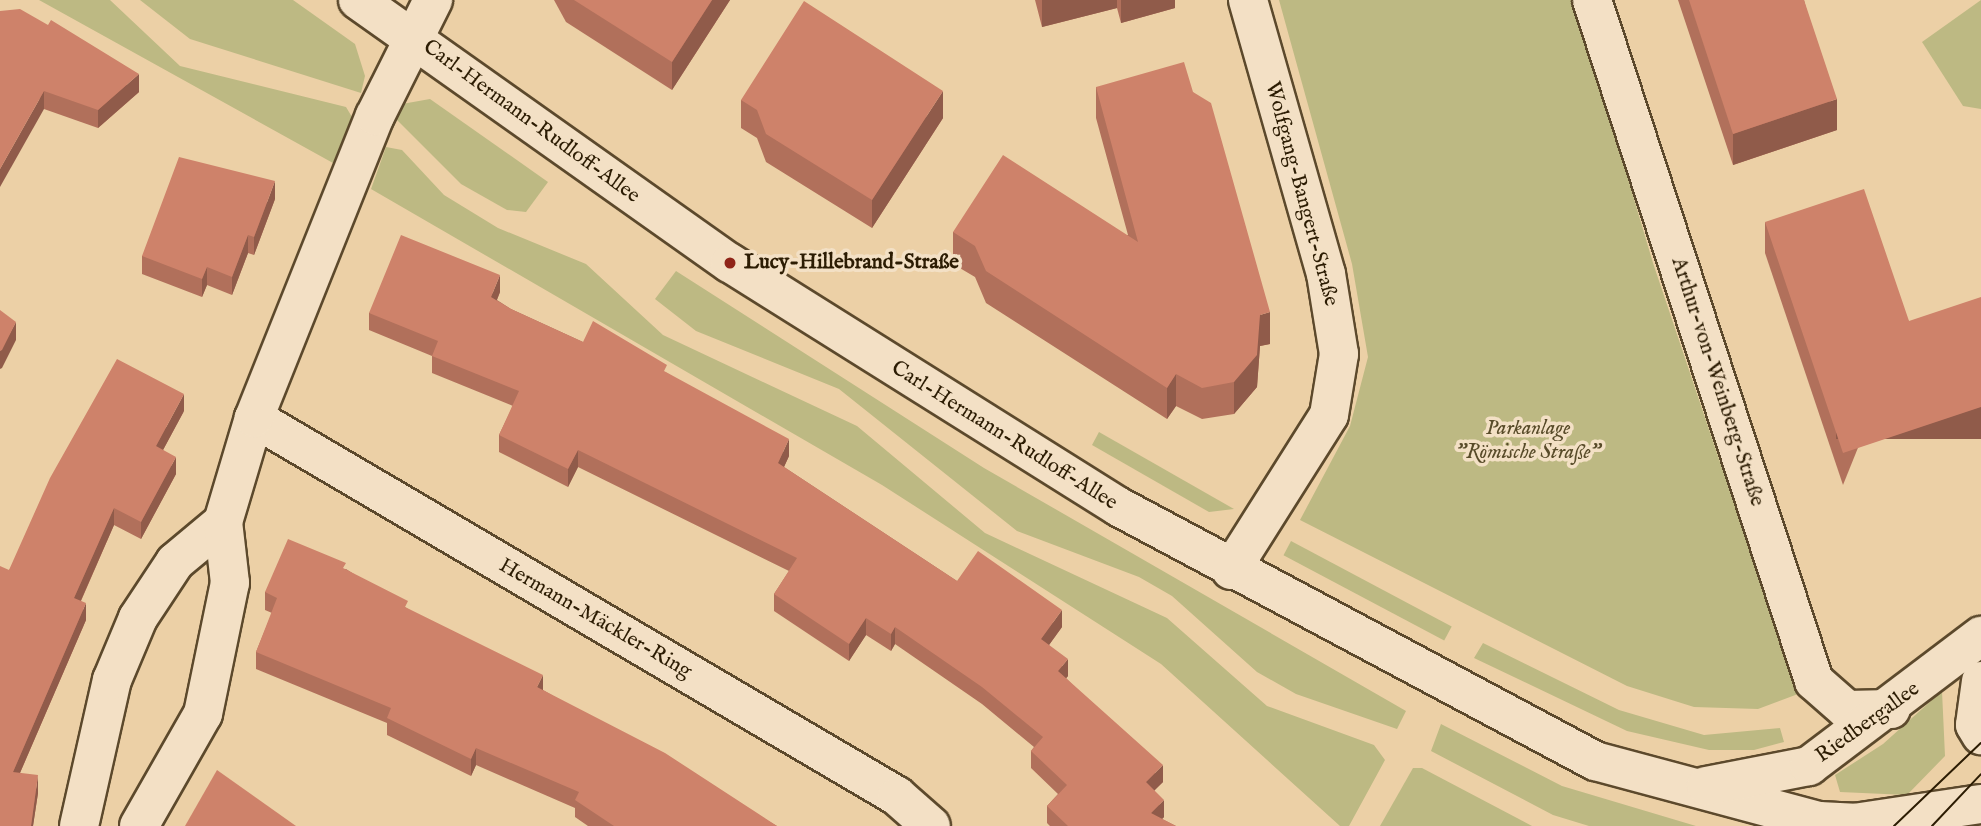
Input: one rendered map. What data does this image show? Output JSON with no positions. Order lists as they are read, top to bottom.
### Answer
{
  "streets": {
    "street": [
      "Carl-Hermann-Rudloff-Allee",
      "Wolfgang-Bangert-Straße",
      "Arthur-von-Weinberg-Straße",
      "Hermann-Mäckler-Ring",
      "Riedbergallee"
    ]
  },
  "crossings": [
    ["Carl-Hermann-Rudloff-Allee", "Wolfgang-Bangert-Straße"],
    ["Carl-Hermann-Rudloff-Allee", "Riedbergallee"],
    ["Arthur-von-Weinberg-Straße", "Riedbergallee"]
  ],
  "parks": ["Parkanlage \"Römische Straße\""],
  "places": ["Lucy-Hillebrand-Straße"]
}
